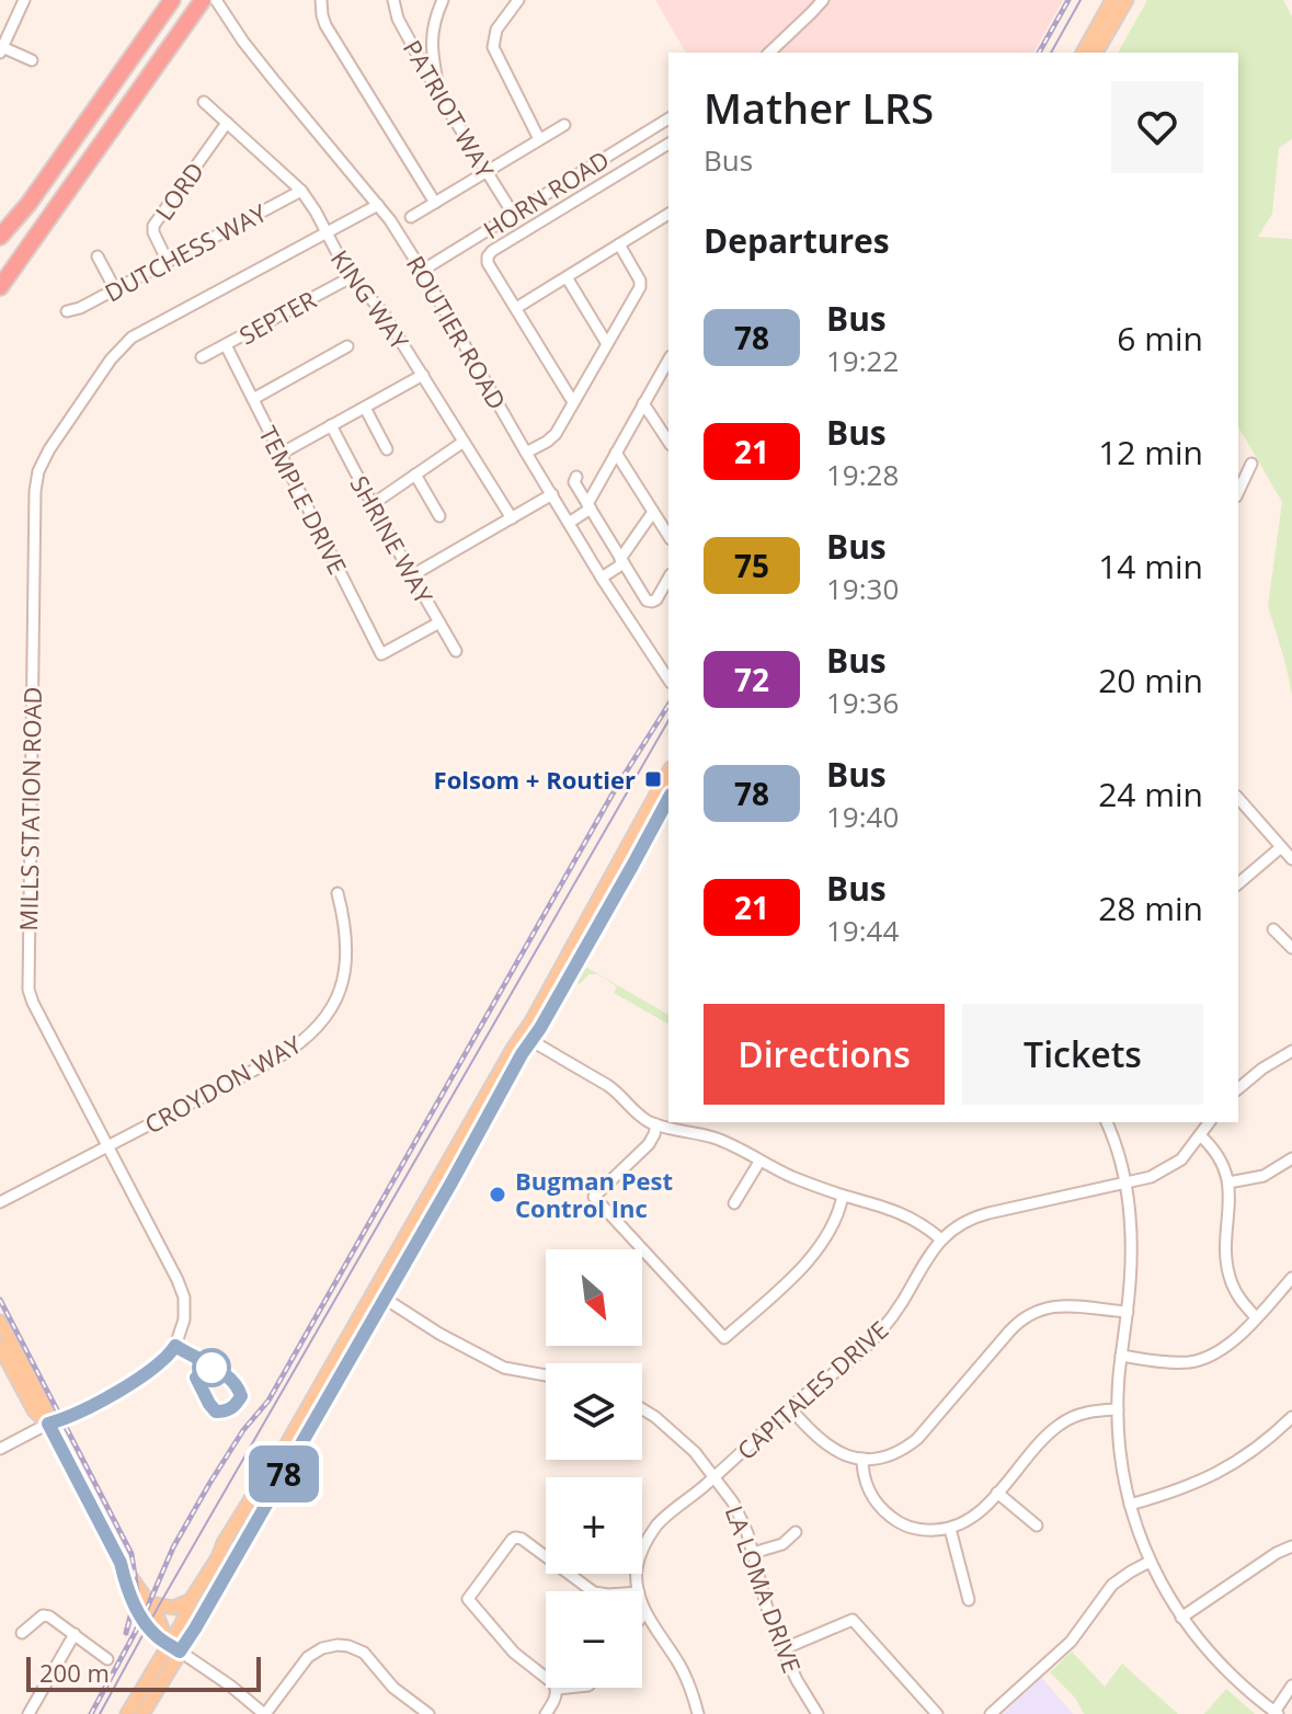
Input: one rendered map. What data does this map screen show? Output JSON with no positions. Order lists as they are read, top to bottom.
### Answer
{
  "streets": {
    "street": [
      "PATRIOT WAY",
      "LORD",
      "HORN ROAD",
      "DUTCHESS WAY",
      "KING WAY",
      "SEPTER",
      "ROUTIER ROAD",
      "TEMPLE DRIVE",
      "SHRINE WAY",
      "MILLS STATION ROAD",
      "CROYDON WAY",
      "CAPITALES DRIVE",
      "LA LOMA DRIVE"
    ]
  },
  "crossings": [
    ["PATRIOT WAY", "HORN ROAD"],
    ["LORD", "DUTCHESS WAY"],
    ["LORD", "KING WAY"],
    ["HORN ROAD", "ROUTIER ROAD"],
    ["DUTCHESS WAY", "KING WAY"],
    ["KING WAY", "SEPTER"],
    ["KING WAY", "MILLS STATION ROAD"],
    ["SEPTER", "TEMPLE DRIVE"],
    ["ROUTIER ROAD", "MILLS STATION ROAD"],
    ["TEMPLE DRIVE", "SHRINE WAY"],
    ["MILLS STATION ROAD", "CROYDON WAY"],
    ["CAPITALES DRIVE", "LA LOMA DRIVE"]
  ],
  "places": {
    "transit": ["Folsom + Routier"],
    "other": ["Bugman Pest Control Inc"]
  },
  "lines": ["bus line 78"],
  "scale_bar": "200 m",
  "north": "bottom right",
  "page": {
    "on_map": "78",
    "heading": [
      ["Mather LRS", "Bus"],
      "Departures"
    ],
    "list": [
      {
        "mark": "78",
        "name": "Bus",
        "note": "19:22",
        "value": "6 min"
      },
      {
        "mark": "21",
        "name": "Bus",
        "note": "19:28",
        "value": "12 min"
      },
      {
        "mark": "75",
        "name": "Bus",
        "note": "19:30",
        "value": "14 min"
      },
      {
        "mark": "72",
        "name": "Bus",
        "note": "19:36",
        "value": "20 min"
      },
      {
        "mark": "78",
        "name": "Bus",
        "note": "19:40",
        "value": "24 min"
      },
      {
        "mark": "21",
        "name": "Bus",
        "note": "19:44",
        "value": "28 min"
      }
    ],
    "buttons": ["Directions", "Tickets"],
    "map_buttons": ["+", "−"],
    "scale": "200 m"
  }
}
